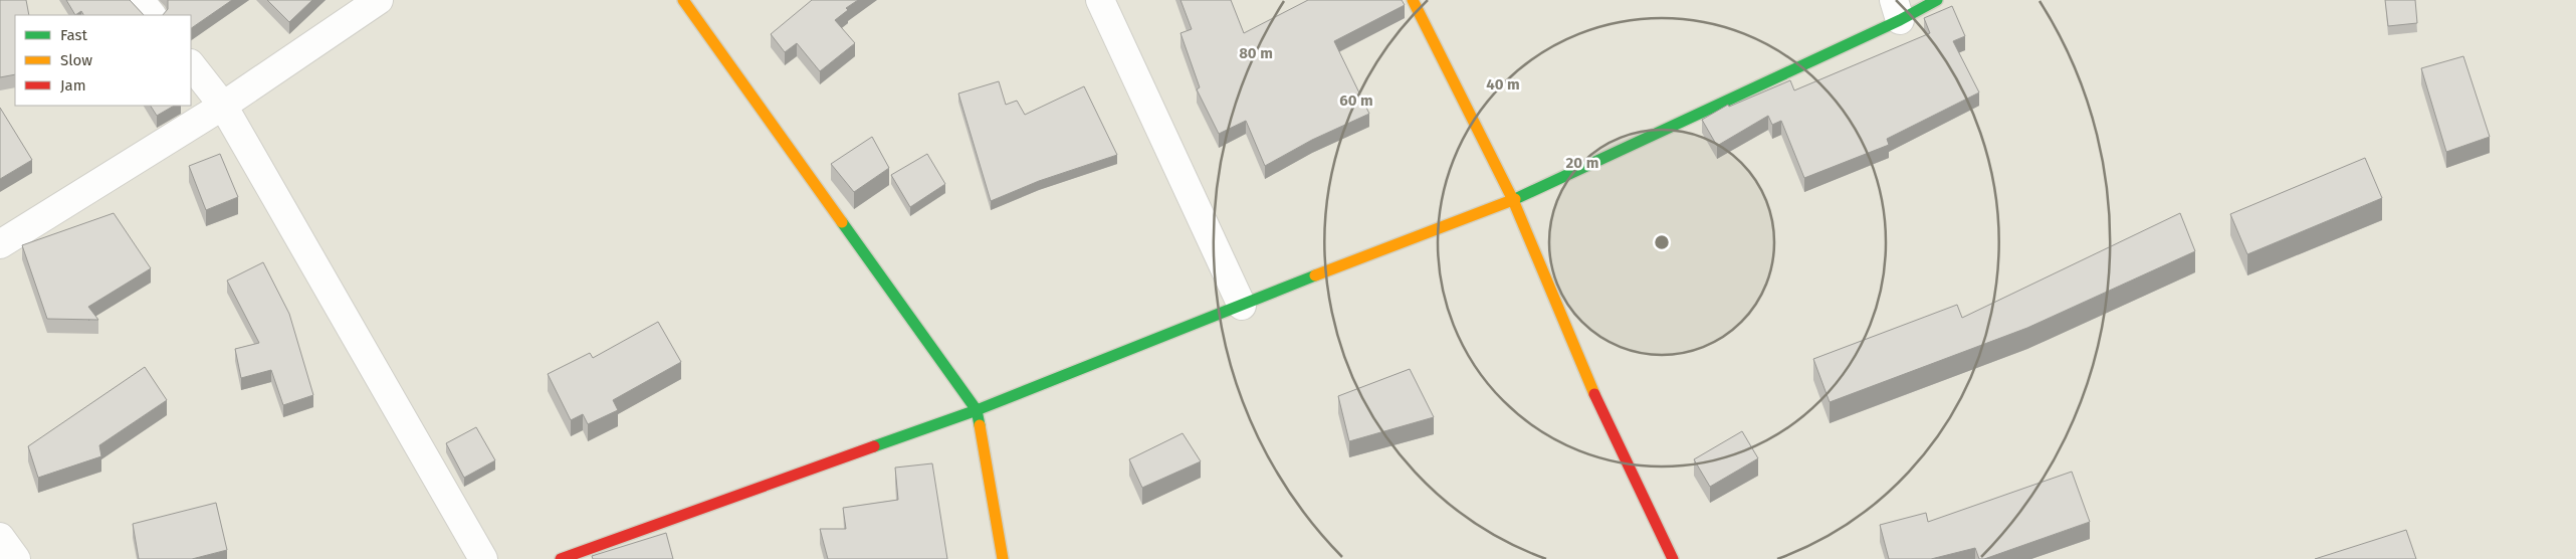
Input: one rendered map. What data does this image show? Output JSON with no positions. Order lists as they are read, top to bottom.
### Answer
{
  "legend": ["Fast", "Slow", "Jam"],
  "rings": [
    "80 m",
    "40 m",
    "60 m",
    "20 m"
  ]
}
